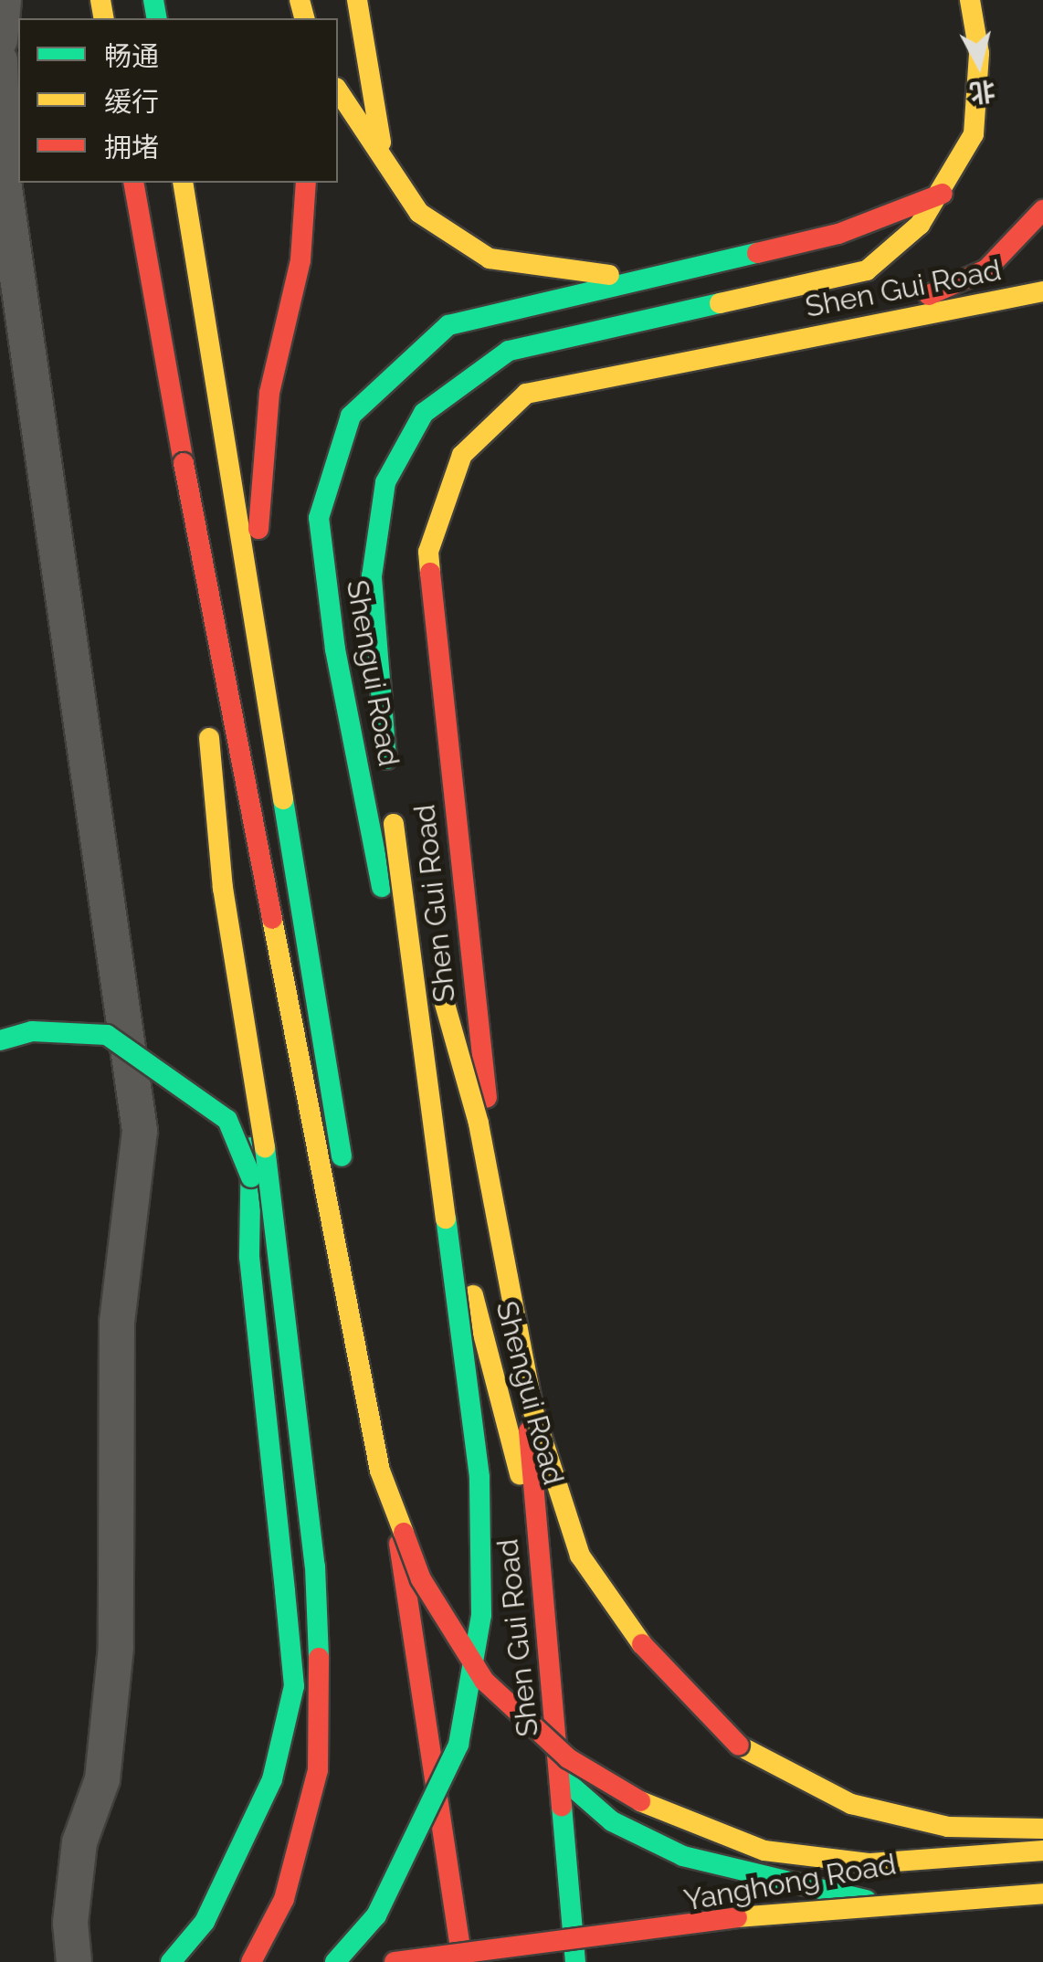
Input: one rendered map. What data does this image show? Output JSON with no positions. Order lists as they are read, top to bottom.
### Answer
{
  "streets": {
    "main road": ["Shen Gui Road", "Shengui Road", "Yanghong Road"]
  },
  "crossings": [
    ["Shen Gui Road", "Shengui Road"],
    ["Shen Gui Road", "Yanghong Road"]
  ],
  "legend": ["畅通", "缓行", "拥堵"],
  "north": "bottom"
}
